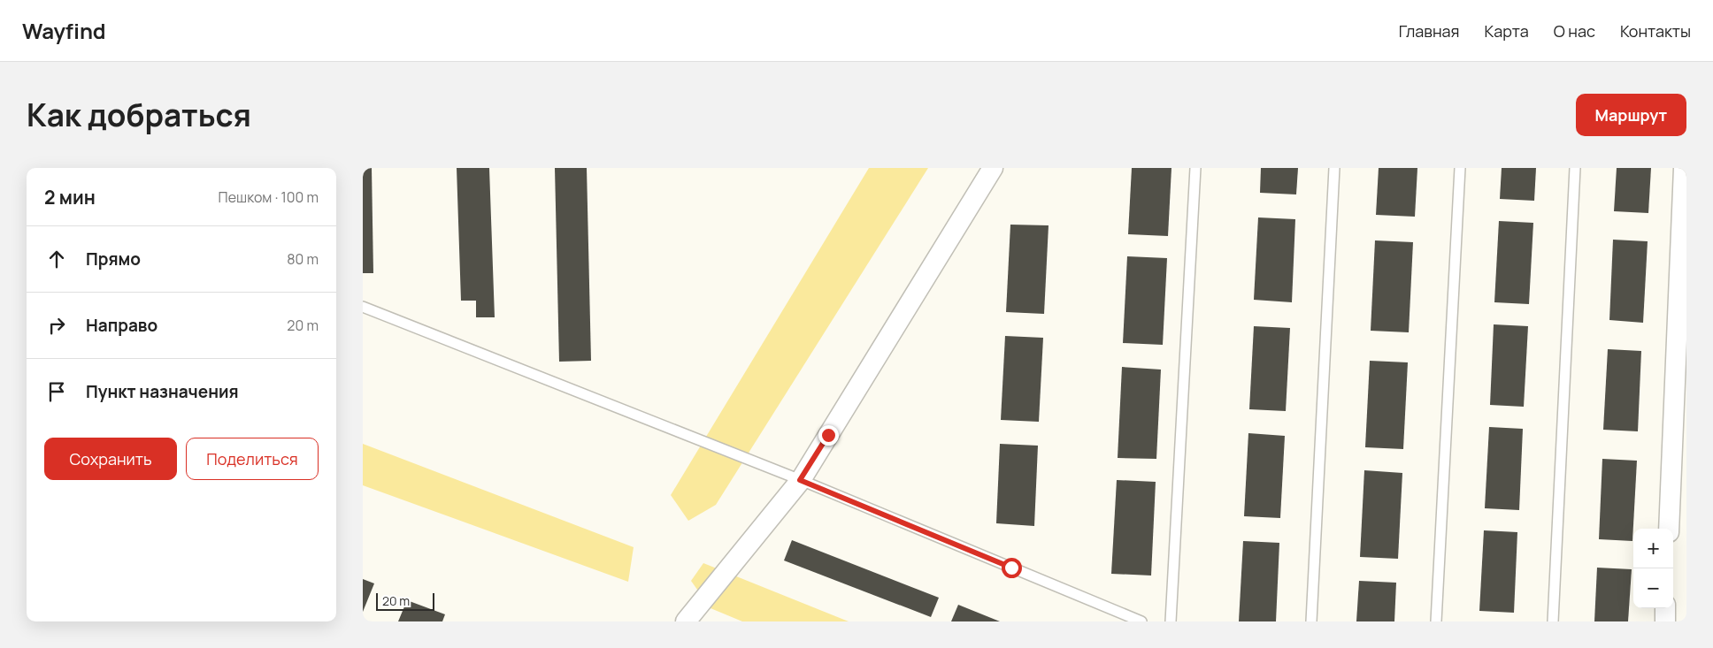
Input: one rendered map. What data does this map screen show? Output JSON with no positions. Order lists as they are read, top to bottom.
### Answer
{
  "scale_bar": "20 m",
  "page": {
    "header": "Wayfind",
    "nav": [
      "Главная",
      "Карта",
      "О нас",
      "Контакты"
    ],
    "title": "Как добраться",
    "buttons": [
      "Маршрут",
      ["Сохранить", "Поделиться"]
    ],
    "heading": ["2 мин", "Пешком · 100 m"],
    "list": [
      ["Прямо", "80 m"],
      ["Направо", "20 m"],
      "Пункт назначения"
    ],
    "map_buttons": ["+", "−"],
    "scale": "20 m"
  }
}
